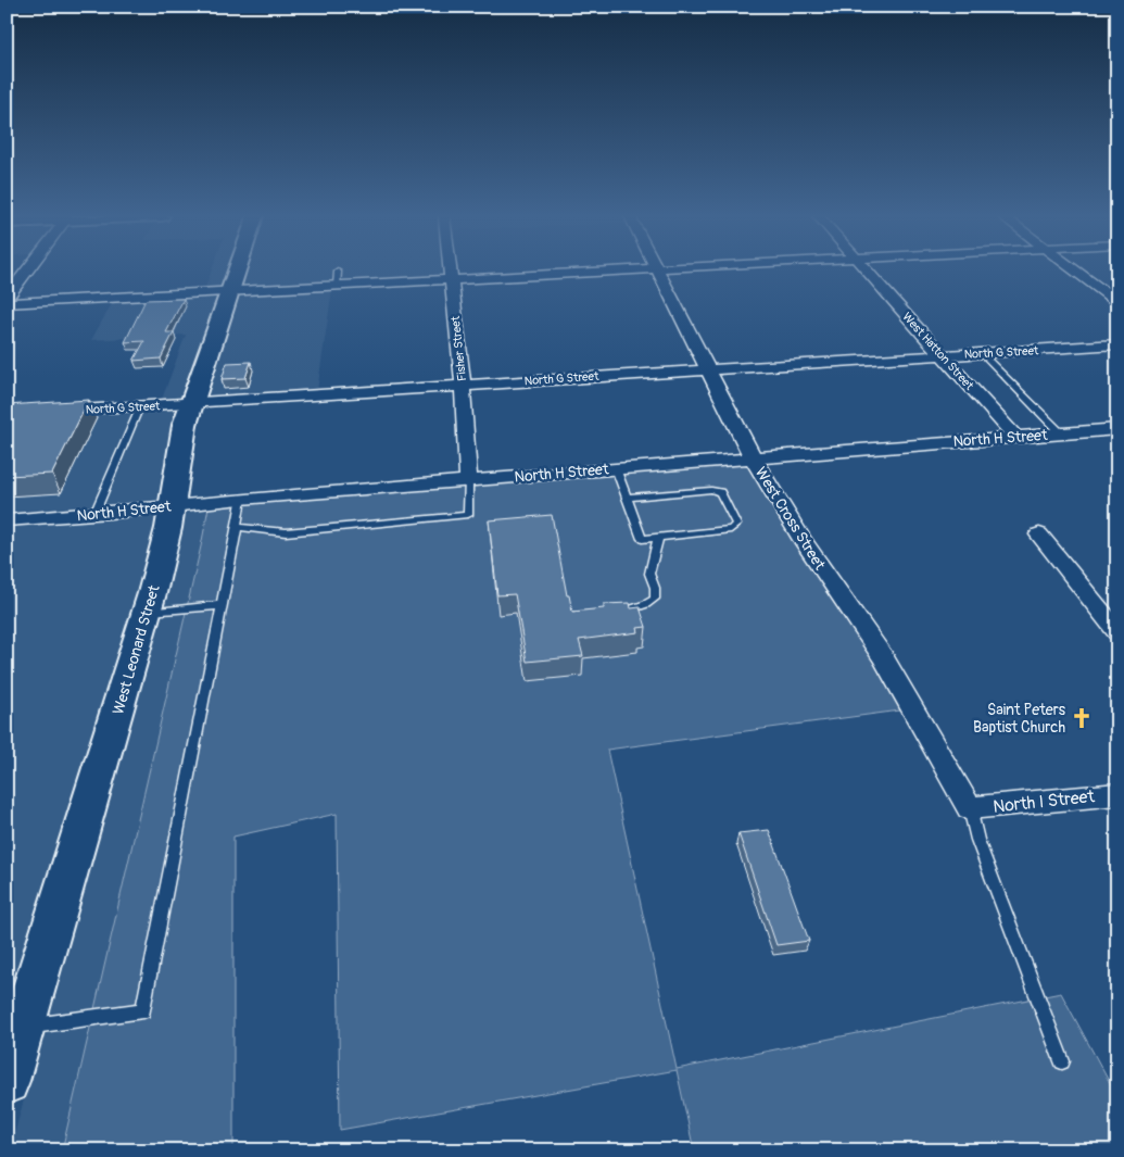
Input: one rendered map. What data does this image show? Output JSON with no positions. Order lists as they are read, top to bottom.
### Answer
{
  "streets": {
    "street": [
      "Fisher Street",
      "West Hatton Street",
      "North G Street",
      "North H Street",
      "West Cross Street",
      "West Leonard Street",
      "North I Street"
    ]
  },
  "crossings": [
    ["Fisher Street", "North G Street"],
    ["Fisher Street", "North H Street"],
    ["West Hatton Street", "North G Street"],
    ["West Hatton Street", "North H Street"],
    ["North G Street", "West Cross Street"],
    ["North G Street", "West Leonard Street"],
    ["North H Street", "West Cross Street"],
    ["North H Street", "West Leonard Street"],
    ["West Cross Street", "North I Street"]
  ],
  "places": {
    "church": ["Saint Peters Baptist Church"]
  }
}
